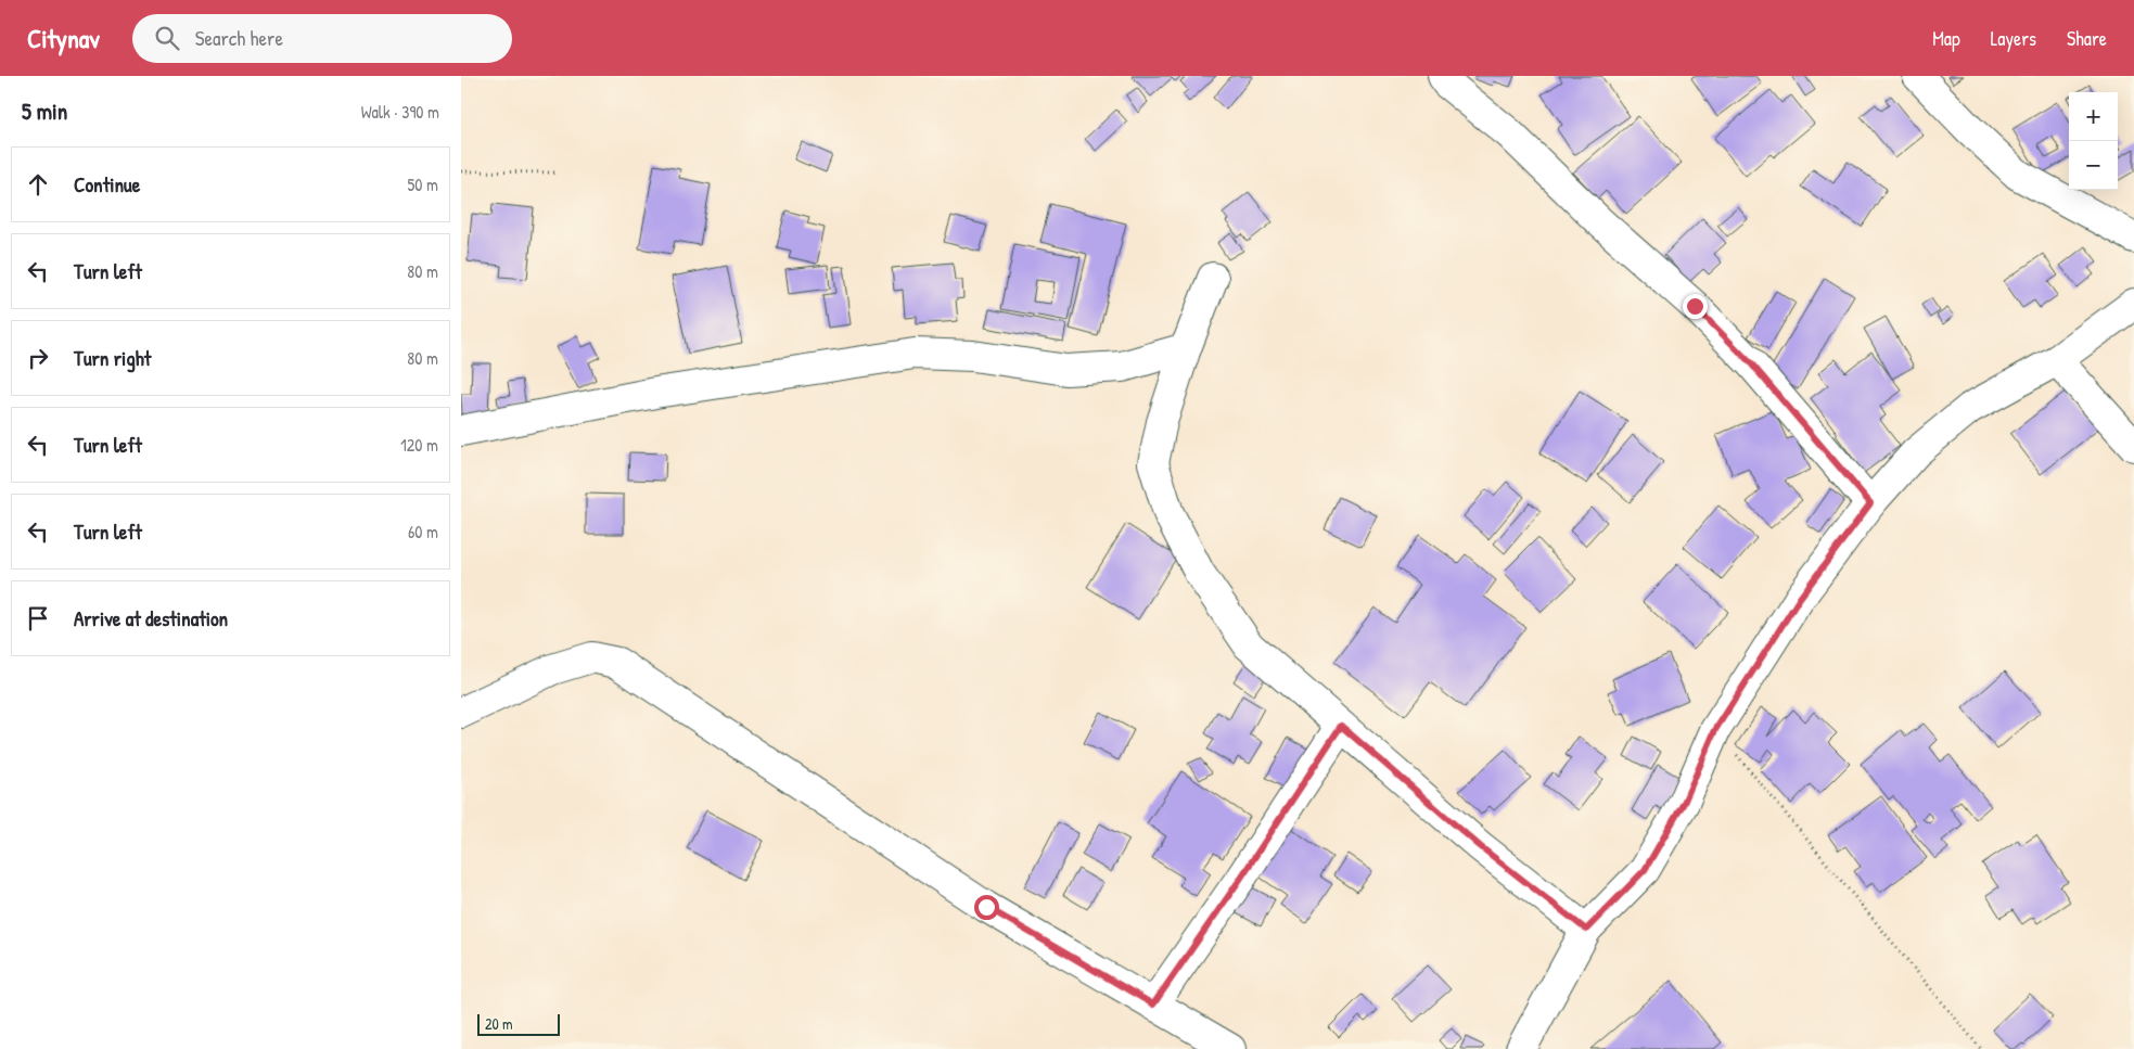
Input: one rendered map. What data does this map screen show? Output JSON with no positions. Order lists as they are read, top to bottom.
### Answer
{
  "scale_bar": "20 m",
  "page": {
    "header": "Citynav",
    "search": "Search here",
    "nav": ["Map", "Layers", "Share"],
    "heading": ["5 min", "Walk · 390 m"],
    "map_buttons": ["+", "−"],
    "list": [
      ["Continue", "50 m"],
      ["Turn left", "80 m"],
      ["Turn right", "80 m"],
      ["Turn left", "120 m"],
      ["Turn left", "60 m"],
      "Arrive at destination"
    ],
    "scale": "20 m"
  }
}
